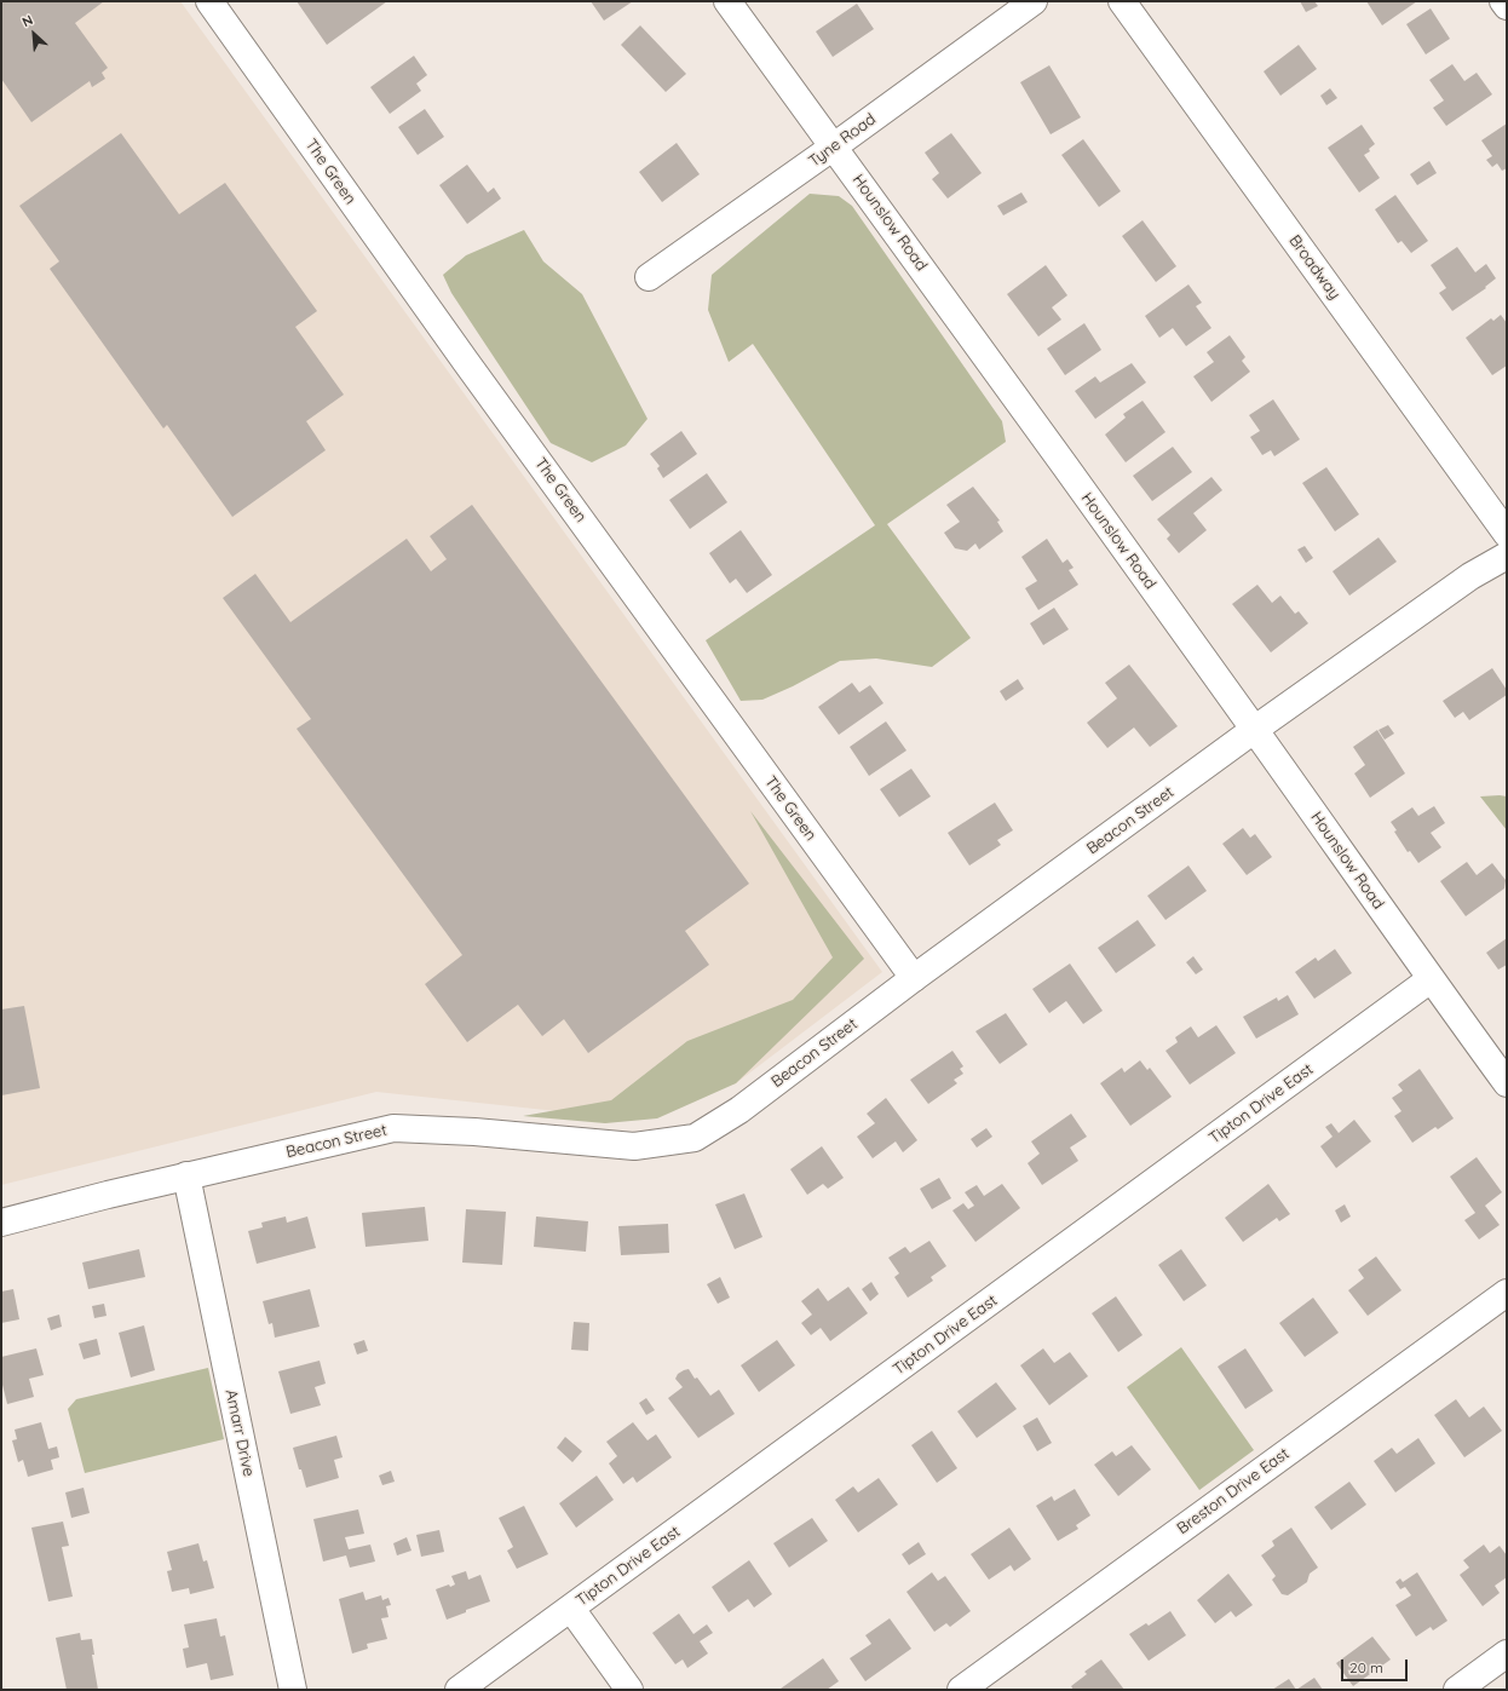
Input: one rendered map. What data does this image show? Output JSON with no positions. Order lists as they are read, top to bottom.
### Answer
{
  "streets": {
    "street": [
      "Tyne Road",
      "The Green",
      "Hounslow Road",
      "Broadway",
      "Beacon Street",
      "Tipton Drive East",
      "Amarr Drive",
      "Breston Drive East"
    ]
  },
  "crossings": [
    ["Tyne Road", "Hounslow Road"],
    ["The Green", "Beacon Street"],
    ["Hounslow Road", "Beacon Street"],
    ["Hounslow Road", "Tipton Drive East"],
    ["Beacon Street", "Amarr Drive"]
  ],
  "scale_bar": "20 m",
  "north": "top left"
}
